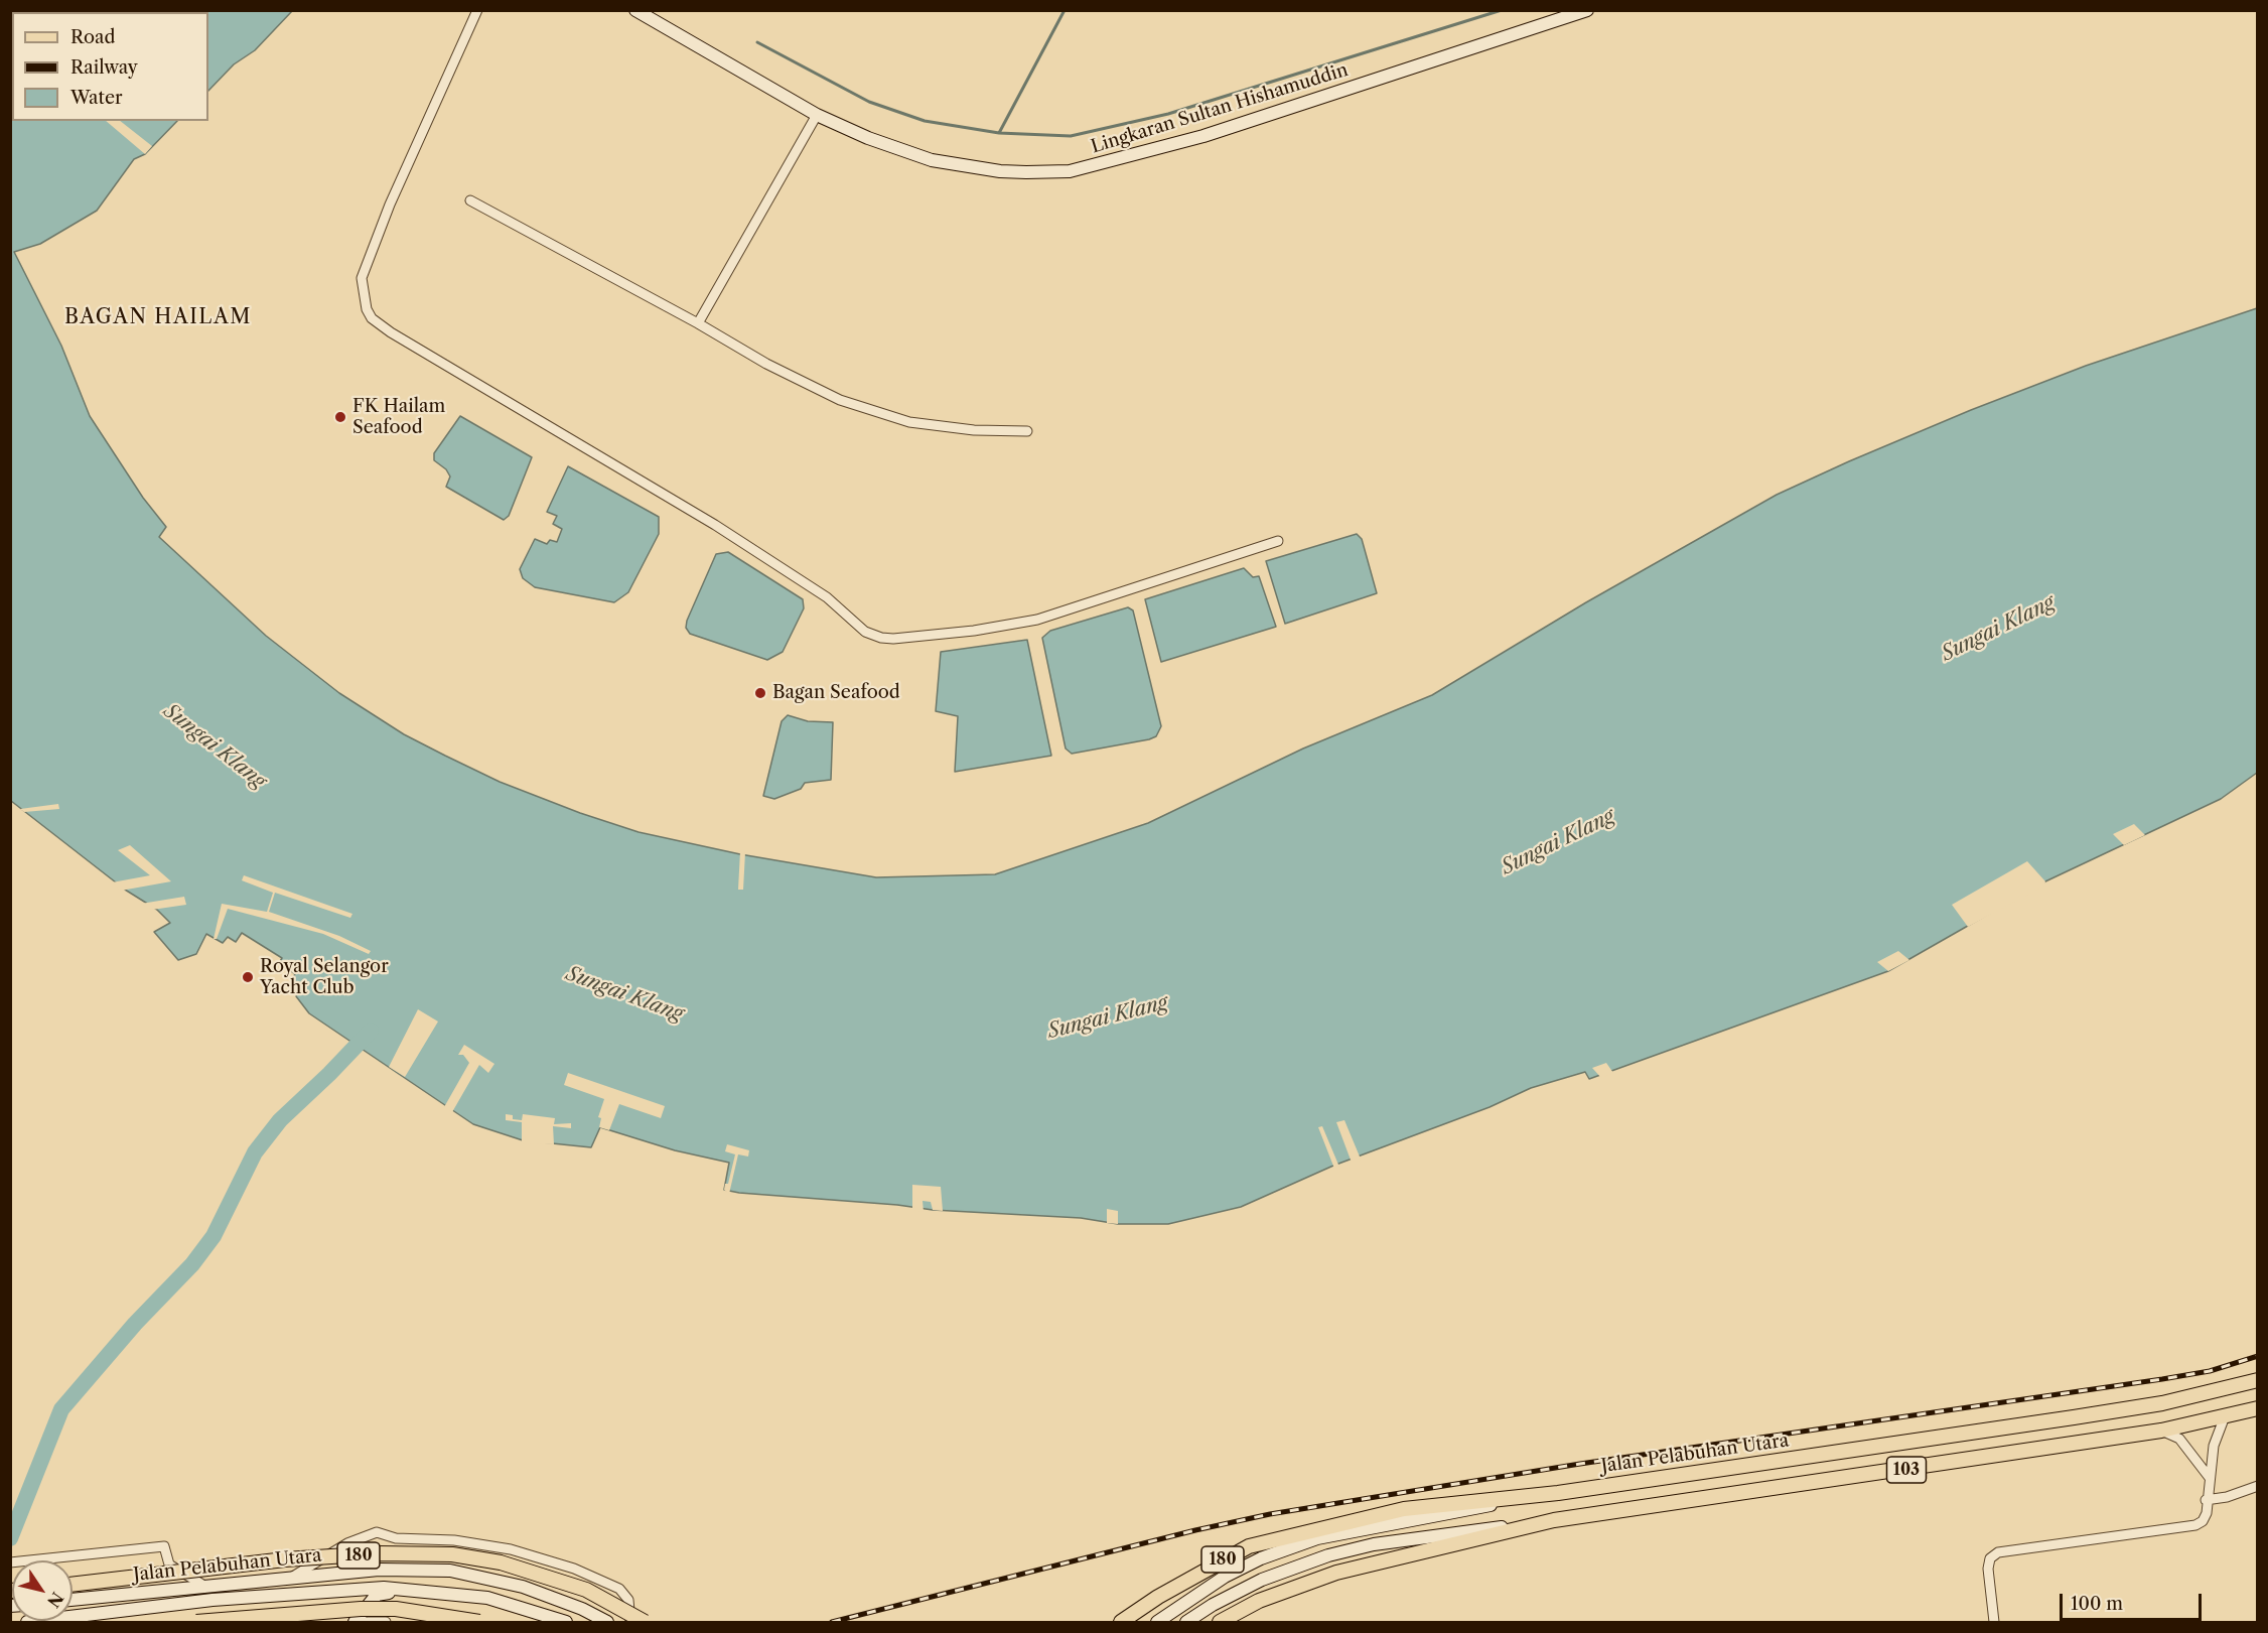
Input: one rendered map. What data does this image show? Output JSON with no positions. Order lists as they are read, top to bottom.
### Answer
{
  "streets": {
    "main road": [
      "Lingkaran Sultan Hishamuddin",
      "Jalan Pelabuhan Utara",
      "103",
      "180"
    ]
  },
  "crossings": [
    ["Jalan Pelabuhan Utara", "180"]
  ],
  "districts": ["BAGAN HAILAM"],
  "water": ["Sungai Klang"],
  "places": ["FK Hailam Seafood", "Bagan Seafood", "Royal Selangor Yacht Club"],
  "legend": ["Road", "Railway", "Water"],
  "scale_bar": "100 m",
  "north": "bottom right"
}
